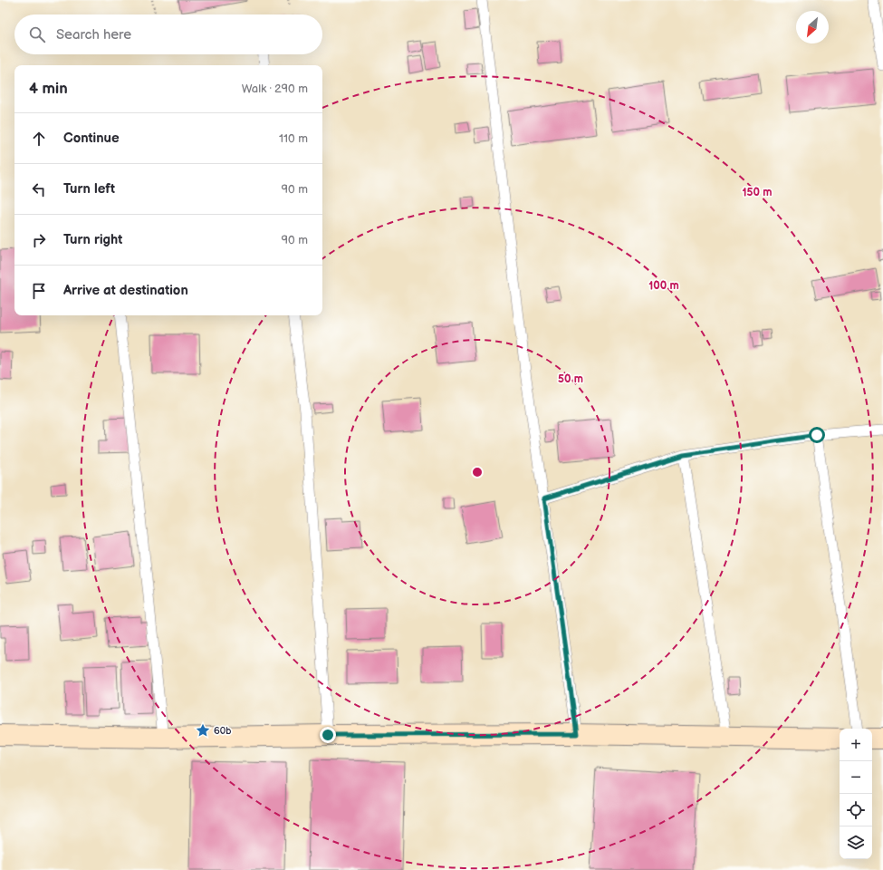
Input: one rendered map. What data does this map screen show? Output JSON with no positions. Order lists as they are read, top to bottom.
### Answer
{
  "places": {
    "place": ["60b"]
  },
  "north": "bottom left",
  "page": {
    "search": "Search here",
    "heading": ["4 min", "Walk · 290 m"],
    "list": [
      ["Continue", "110 m"],
      ["Turn left", "90 m"],
      ["Turn right", "90 m"],
      "Arrive at destination"
    ],
    "map_buttons": ["+", "−"]
  },
  "rings": ["150 m", "100 m", "50 m"]
}
